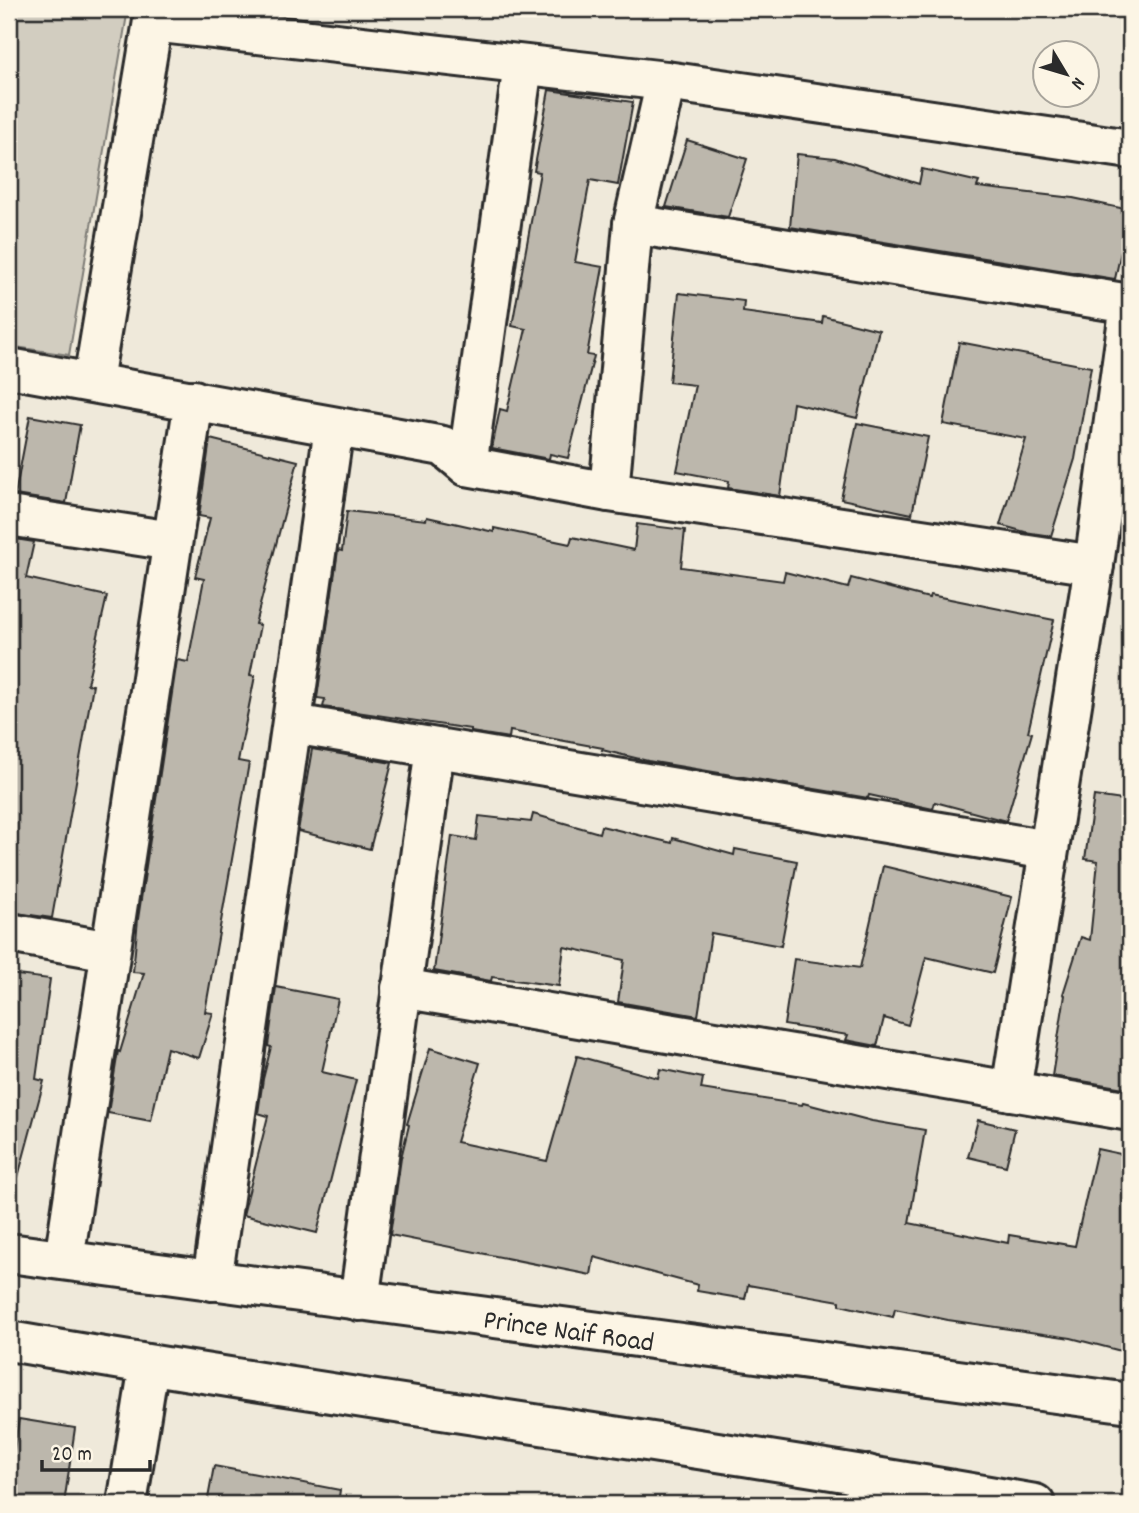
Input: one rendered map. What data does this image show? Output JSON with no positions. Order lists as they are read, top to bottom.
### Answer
{
  "streets": {
    "street": ["Prince Naif Road"]
  },
  "scale_bar": "20 m",
  "north": "bottom right"
}
